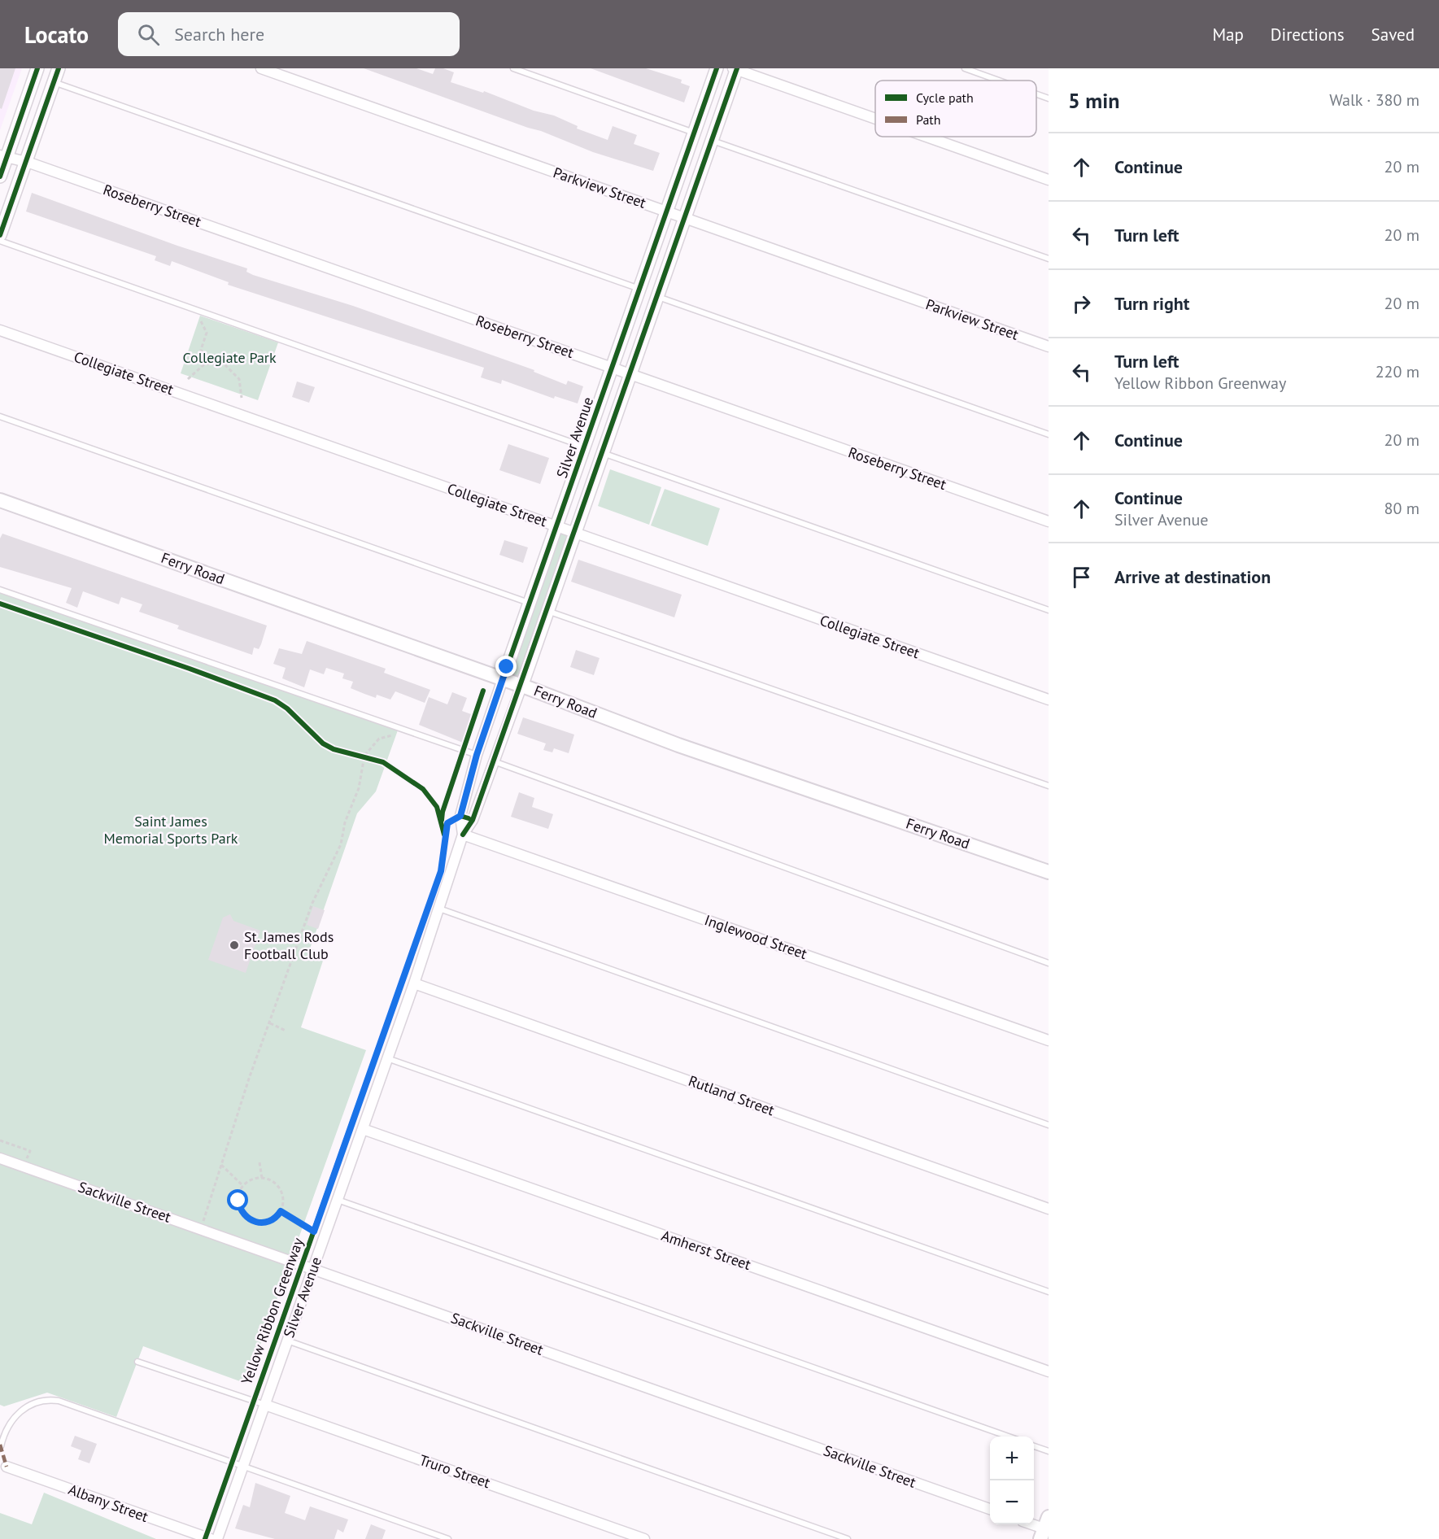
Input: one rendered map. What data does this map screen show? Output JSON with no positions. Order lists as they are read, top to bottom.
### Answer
{
  "streets": {
    "main road": ["Ferry Road"],
    "street": [
      "Parkview Street",
      "Roseberry Street",
      "Collegiate Street",
      "Silver Avenue",
      "Inglewood Street",
      "Rutland Street",
      "Sackville Street",
      "Amherst Street",
      "Truro Street",
      "Albany Street"
    ],
    "cycle path": ["Yellow Ribbon Greenway"]
  },
  "crossings": [
    ["Parkview Street", "Silver Avenue"],
    ["Roseberry Street", "Silver Avenue"],
    ["Collegiate Street", "Silver Avenue"],
    ["Silver Avenue", "Ferry Road"],
    ["Silver Avenue", "Inglewood Street"],
    ["Silver Avenue", "Rutland Street"],
    ["Silver Avenue", "Sackville Street"],
    ["Silver Avenue", "Amherst Street"],
    ["Silver Avenue", "Truro Street"]
  ],
  "parks": ["Collegiate Park", "Saint James Memorial Sports Park"],
  "places": ["St. James Rods Football Club"],
  "legend": ["Cycle path", "Path"],
  "page": {
    "header": "Locato",
    "search": "Search here",
    "nav": ["Map", "Directions", "Saved"],
    "heading": ["5 min", "Walk · 380 m"],
    "list": [
      ["Continue", "20 m"],
      ["Turn left", "20 m"],
      ["Turn right", "20 m"],
      ["Turn left", "Yellow Ribbon Greenway", "220 m"],
      ["Continue", "20 m"],
      ["Continue", "Silver Avenue", "80 m"],
      "Arrive at destination"
    ],
    "map_buttons": ["+", "−"]
  }
}
